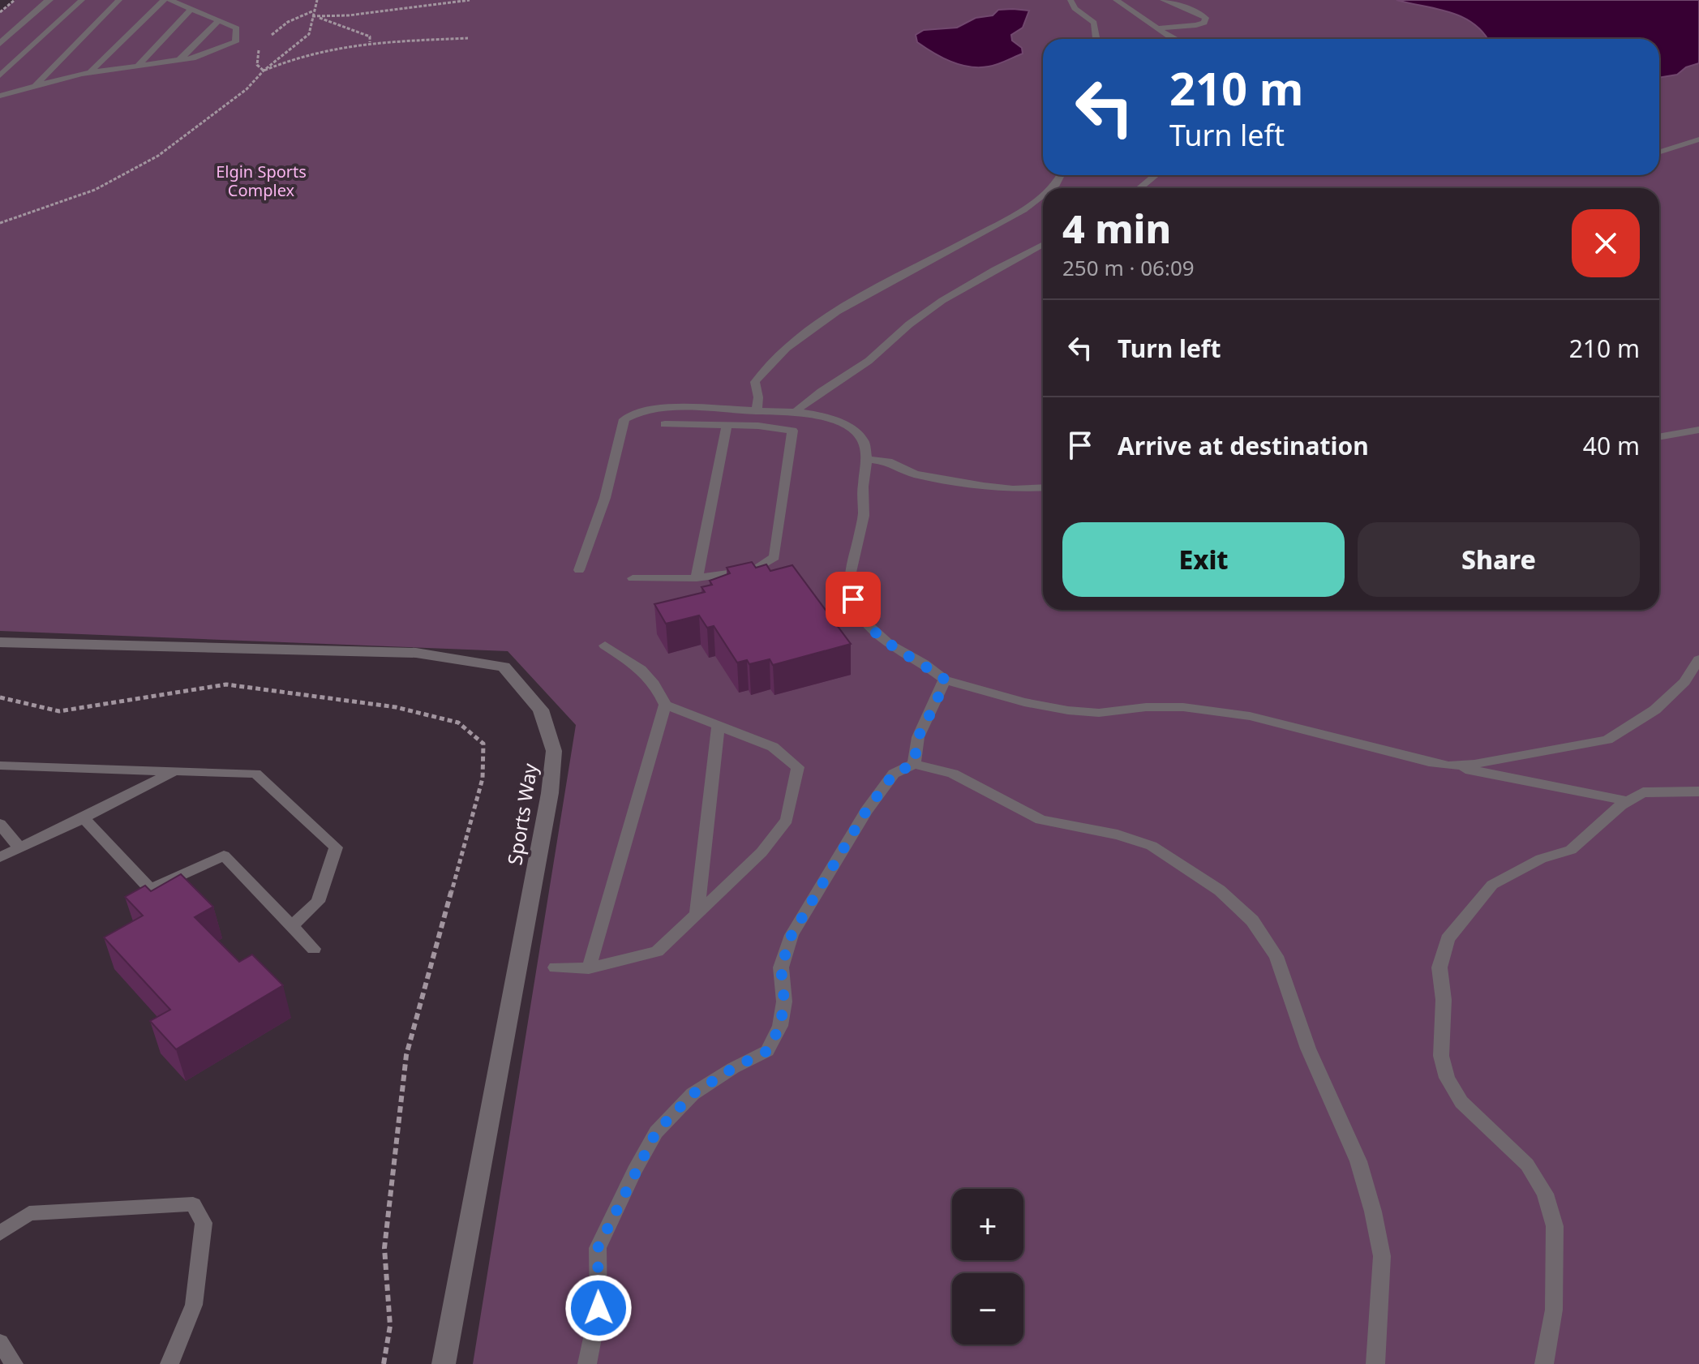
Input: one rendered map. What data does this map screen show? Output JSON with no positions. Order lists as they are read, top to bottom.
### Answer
{
  "streets": {
    "street": ["Sports Way"]
  },
  "parks": ["Elgin Sports Complex"],
  "page": {
    "turn": ["210 m", "Turn left"],
    "heading": ["4 min", "250 m · 06:09"],
    "list": [
      {
        "name": "Turn left",
        "value": "210 m"
      },
      {
        "name": "Arrive at destination",
        "value": "40 m"
      }
    ],
    "buttons": ["Exit", "Share"],
    "map_buttons": ["+", "−"]
  }
}
